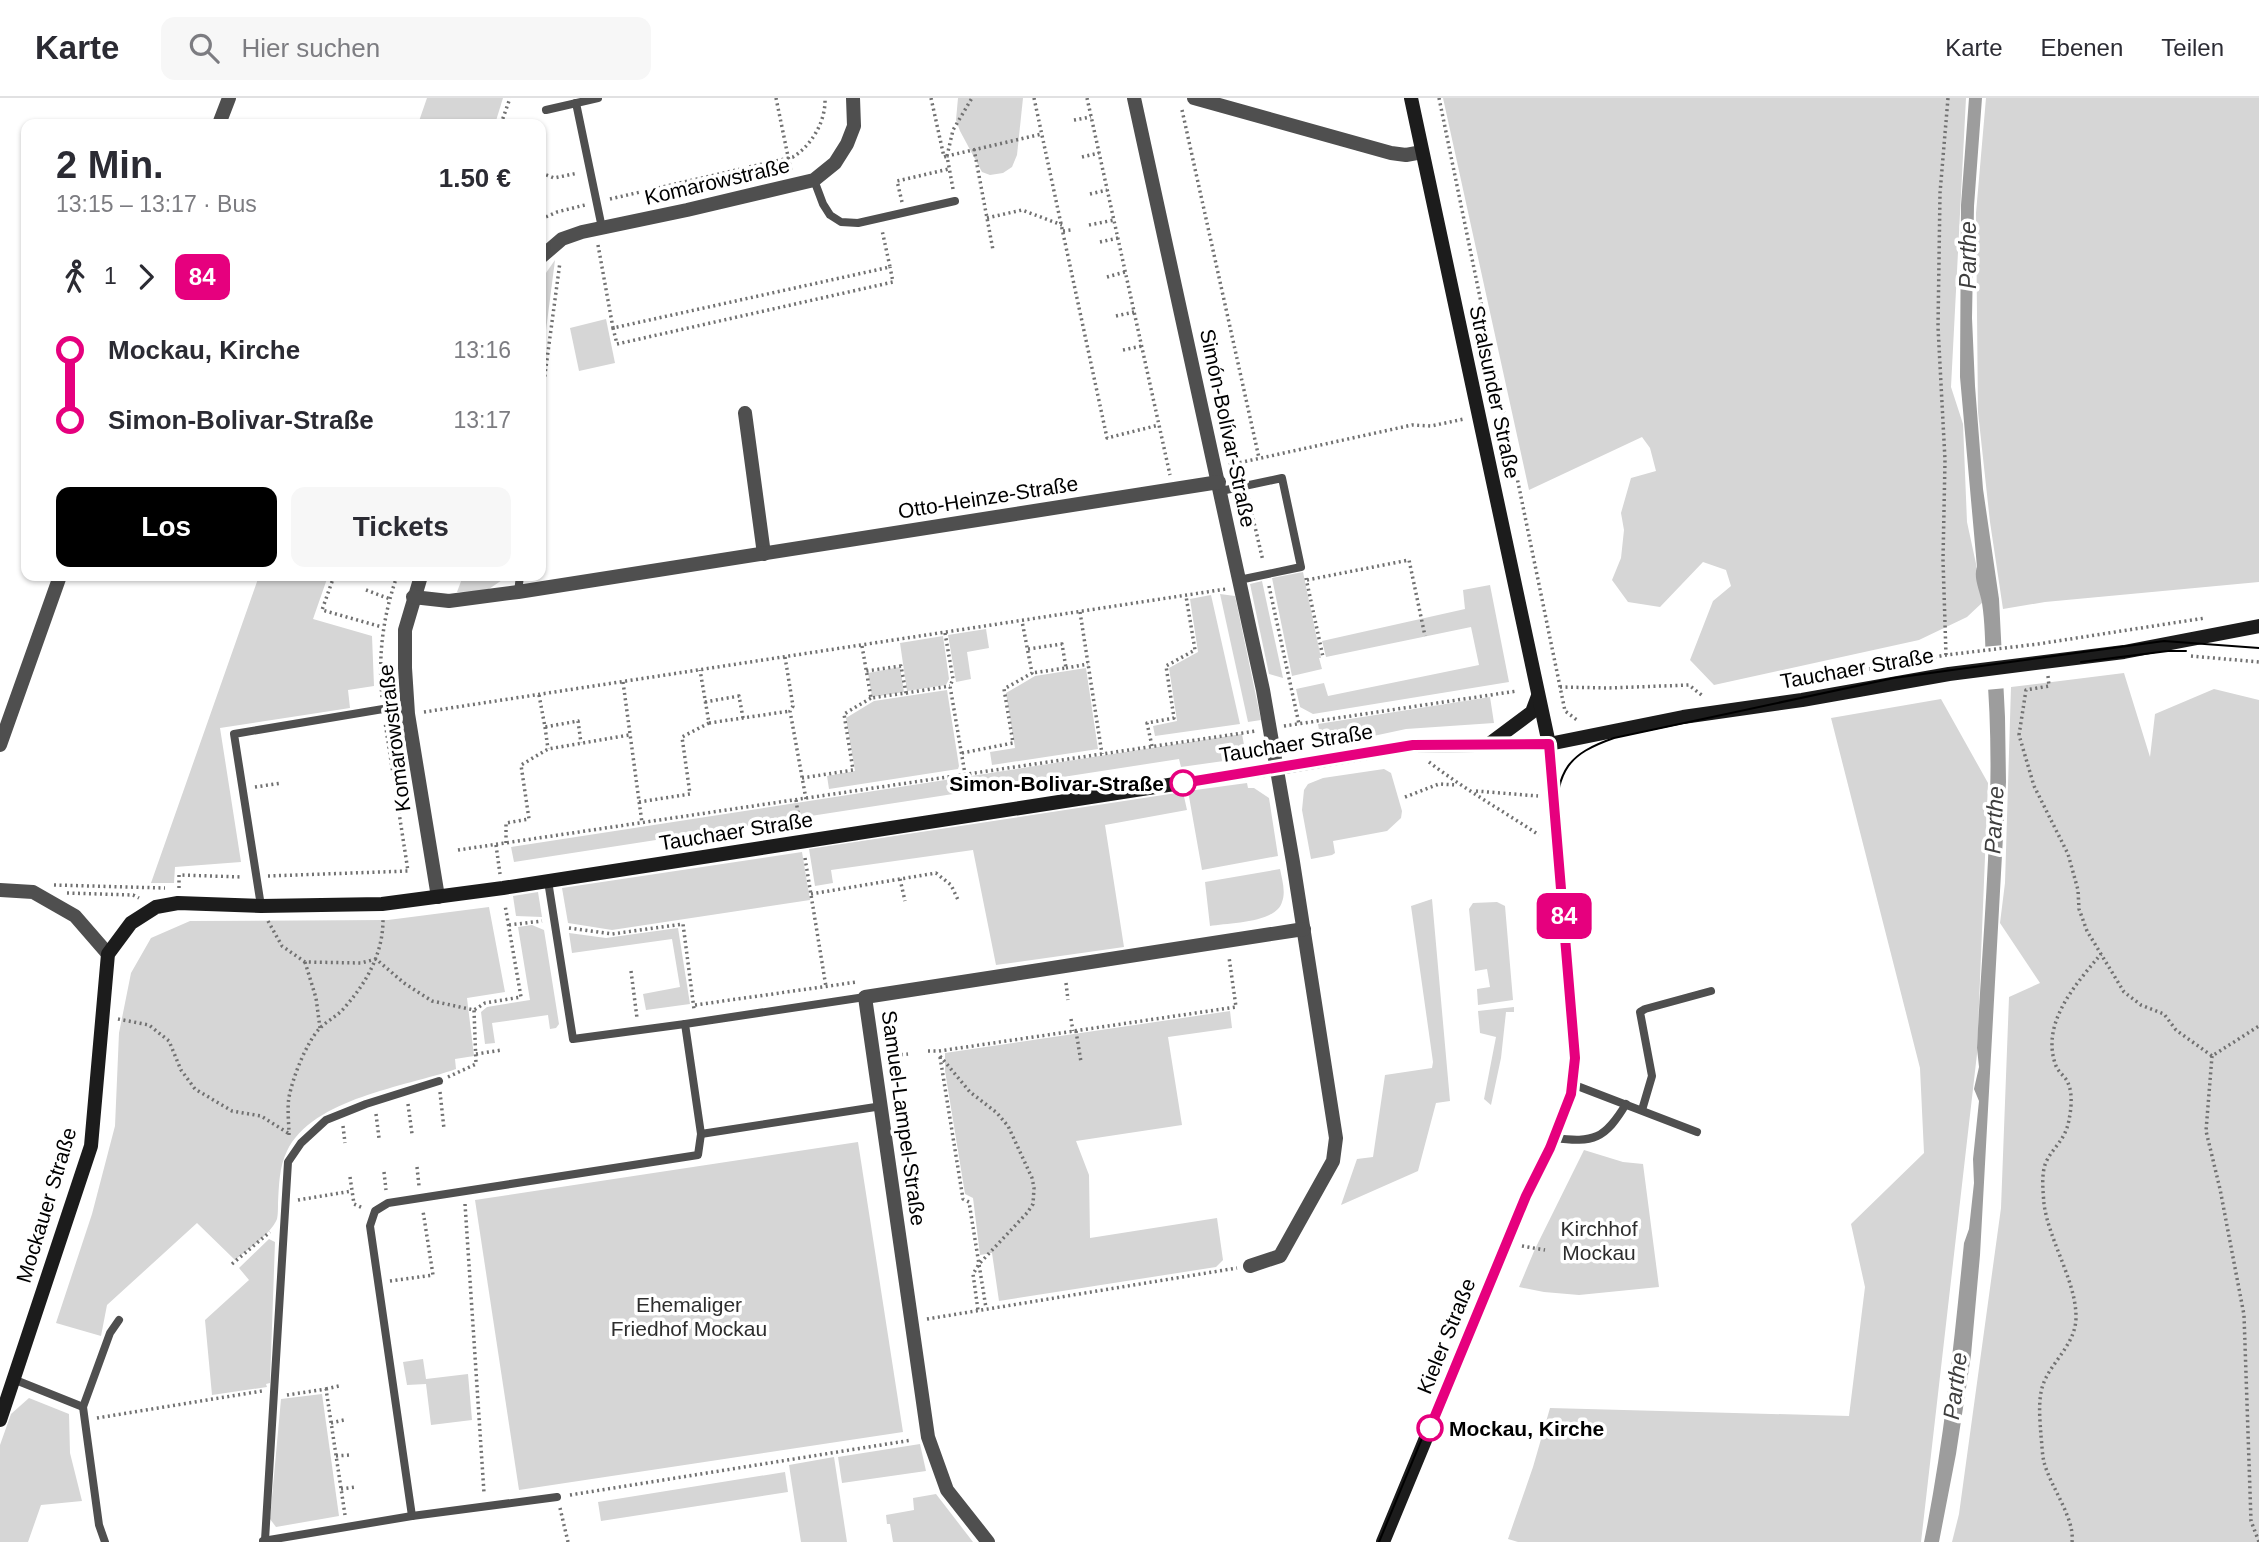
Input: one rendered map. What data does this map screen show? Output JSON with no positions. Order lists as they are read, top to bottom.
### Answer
{
  "streets": {
    "street": [
      "Komarowstraße",
      "Stralsunder Straße",
      "Simón-Bolívar-Straße",
      "Otto-Heinze-Straße",
      "Tauchaer Straße",
      "Samuel-Lampel-Straße",
      "Mockauer Straße",
      "Kieler Straße"
    ]
  },
  "crossings": [
    ["Komarowstraße", "Otto-Heinze-Straße"],
    ["Komarowstraße", "Tauchaer Straße"],
    ["Stralsunder Straße", "Tauchaer Straße"],
    ["Simón-Bolívar-Straße", "Otto-Heinze-Straße"],
    ["Simón-Bolívar-Straße", "Tauchaer Straße"],
    ["Tauchaer Straße", "Mockauer Straße"]
  ],
  "water": ["Parthe"],
  "parks": ["Kirchhof Mockau", "Ehemaliger Friedhof Mockau"],
  "places": ["Simon-Bolivar-Straße", "Mockau, Kirche"],
  "lines": ["bus line 84"],
  "page": {
    "header": "Karte",
    "search": "Hier suchen",
    "nav": ["Karte", "Ebenen", "Teilen"],
    "on_map": "84",
    "heading": ["2 Min.", "13:15 – 13:17 · Bus", "1.50 €"],
    "legs": ["1", "84"],
    "list": [
      {
        "name": "Mockau, Kirche",
        "value": "13:16"
      },
      {
        "name": "Simon-Bolivar-Straße",
        "value": "13:17"
      }
    ],
    "buttons": ["Los", "Tickets"]
  }
}
